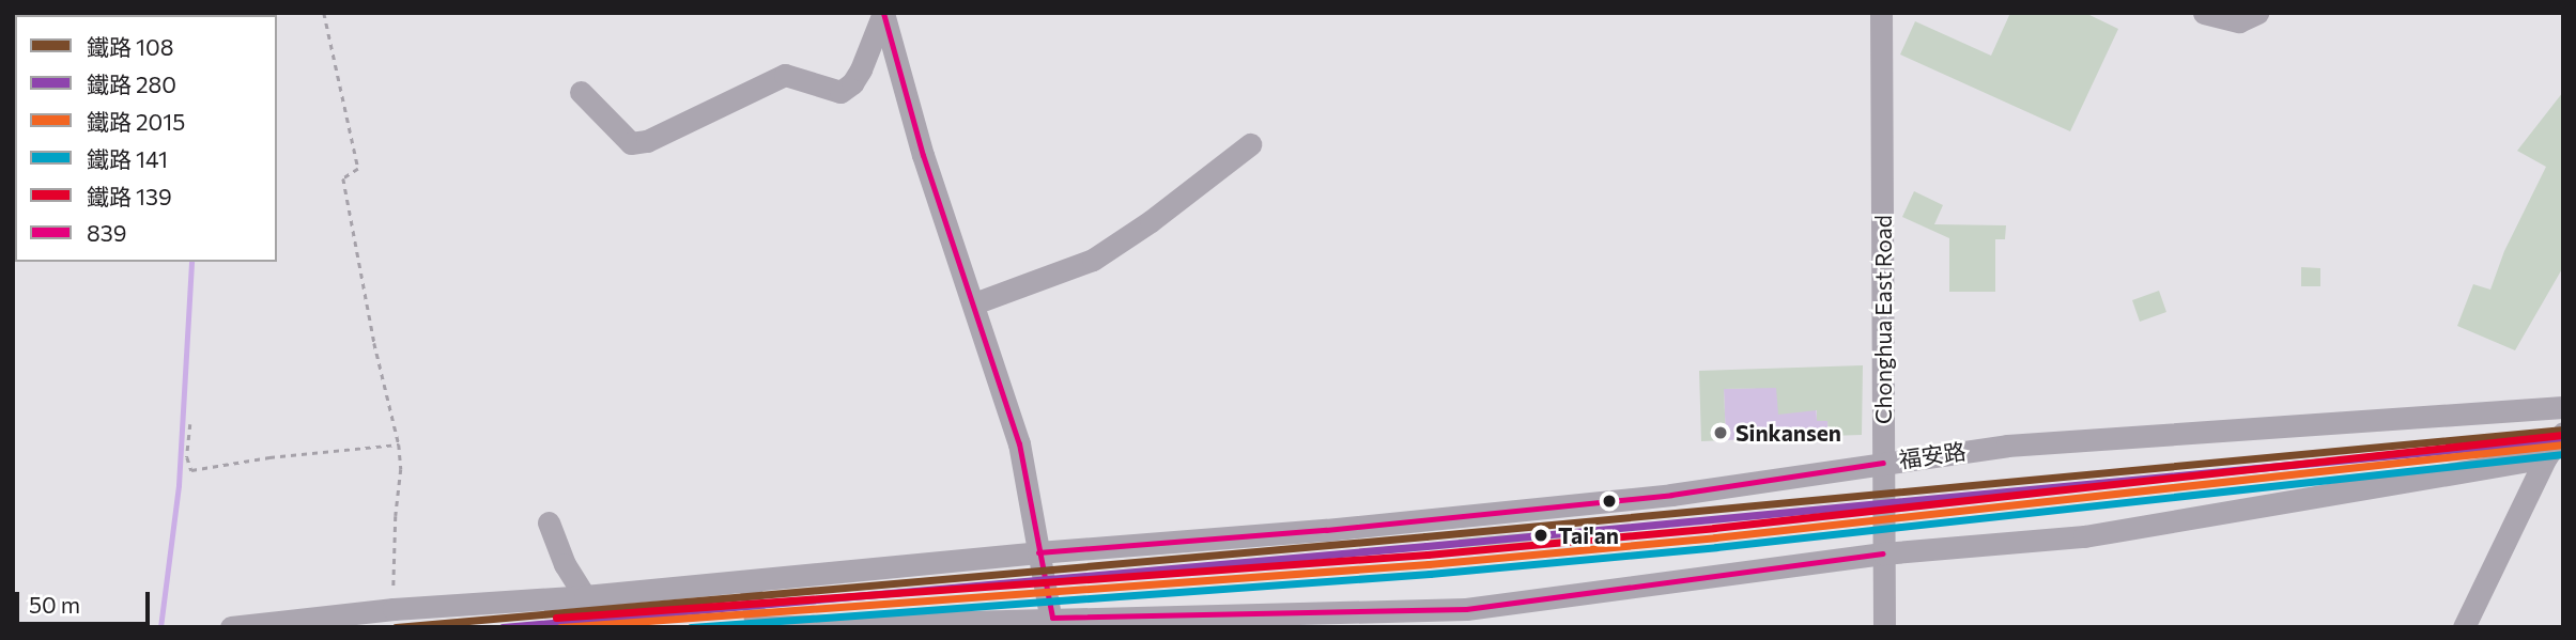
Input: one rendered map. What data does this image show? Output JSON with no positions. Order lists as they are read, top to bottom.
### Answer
{
  "streets": {
    "street": ["Chonghua East Road", "福安路"]
  },
  "crossings": [
    ["Chonghua East Road", "福安路"]
  ],
  "places": ["Sinkansen", "Tai'an"],
  "lines": [
    "transit line 839",
    "rail line 108",
    "rail line 139",
    "rail line 280",
    "rail line 2015",
    "rail line 141"
  ],
  "legend": [
    "鐵路 108",
    "鐵路 280",
    "鐵路 2015",
    "鐵路 141",
    "鐵路 139",
    "839"
  ],
  "scale_bar": "50 m"
}
